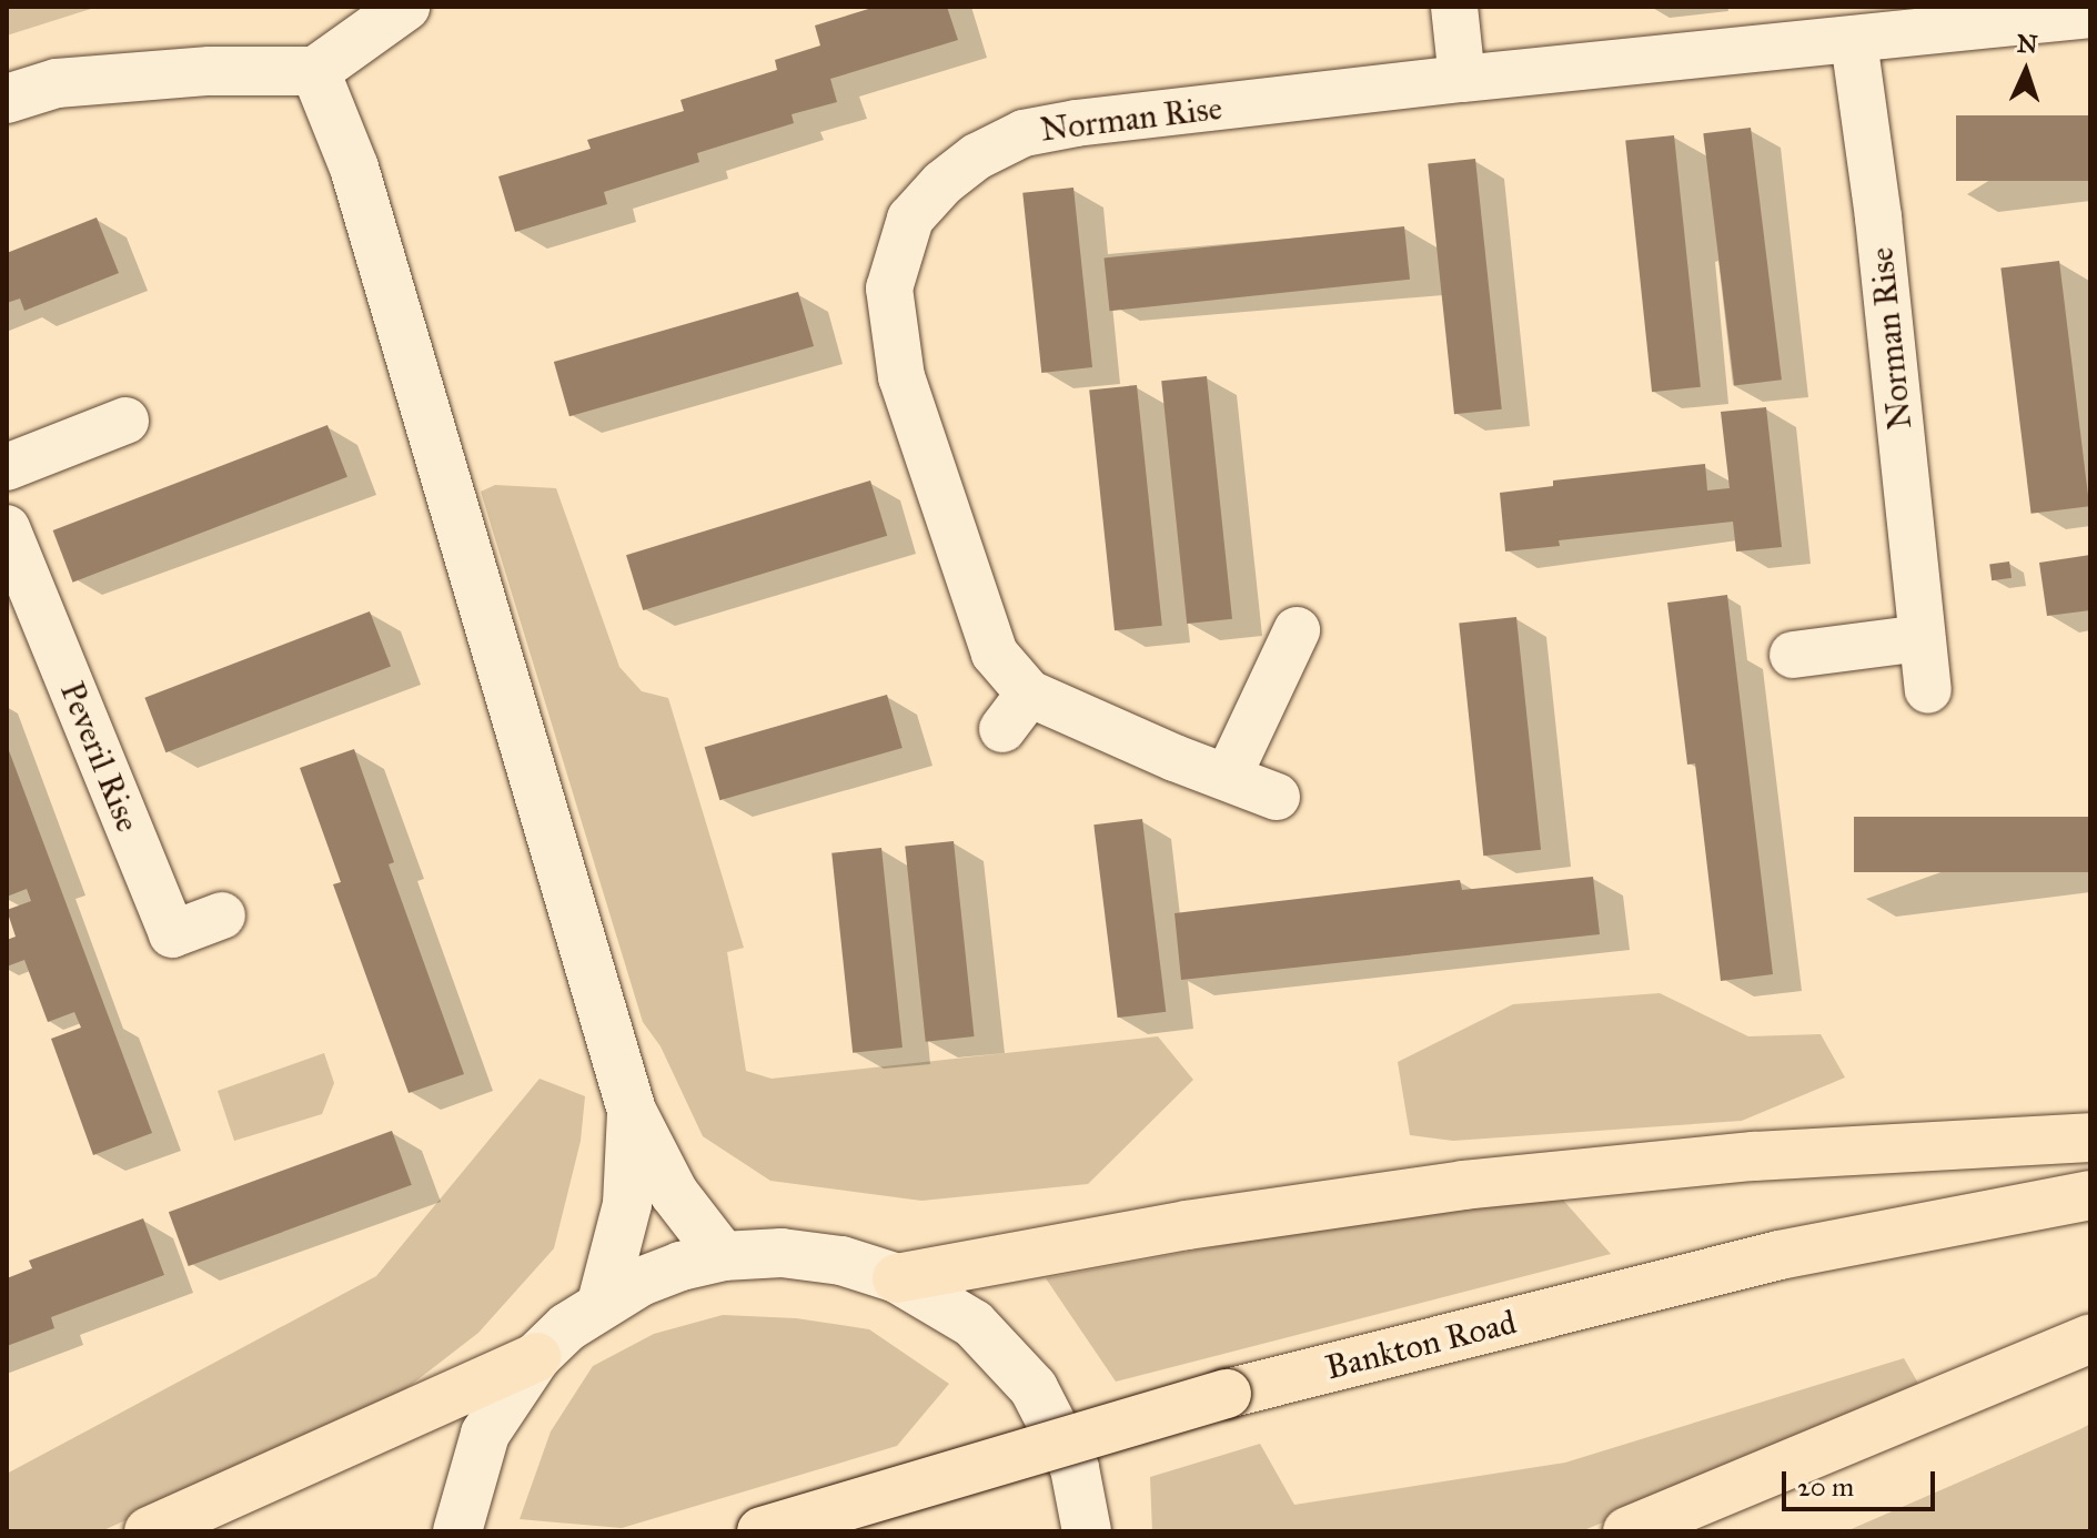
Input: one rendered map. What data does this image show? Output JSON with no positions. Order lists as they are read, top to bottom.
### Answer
{
  "streets": {
    "main road": ["Bankton Road"],
    "street": ["Norman Rise", "Peveril Rise"]
  },
  "scale_bar": "20 m",
  "north": "top"
}
